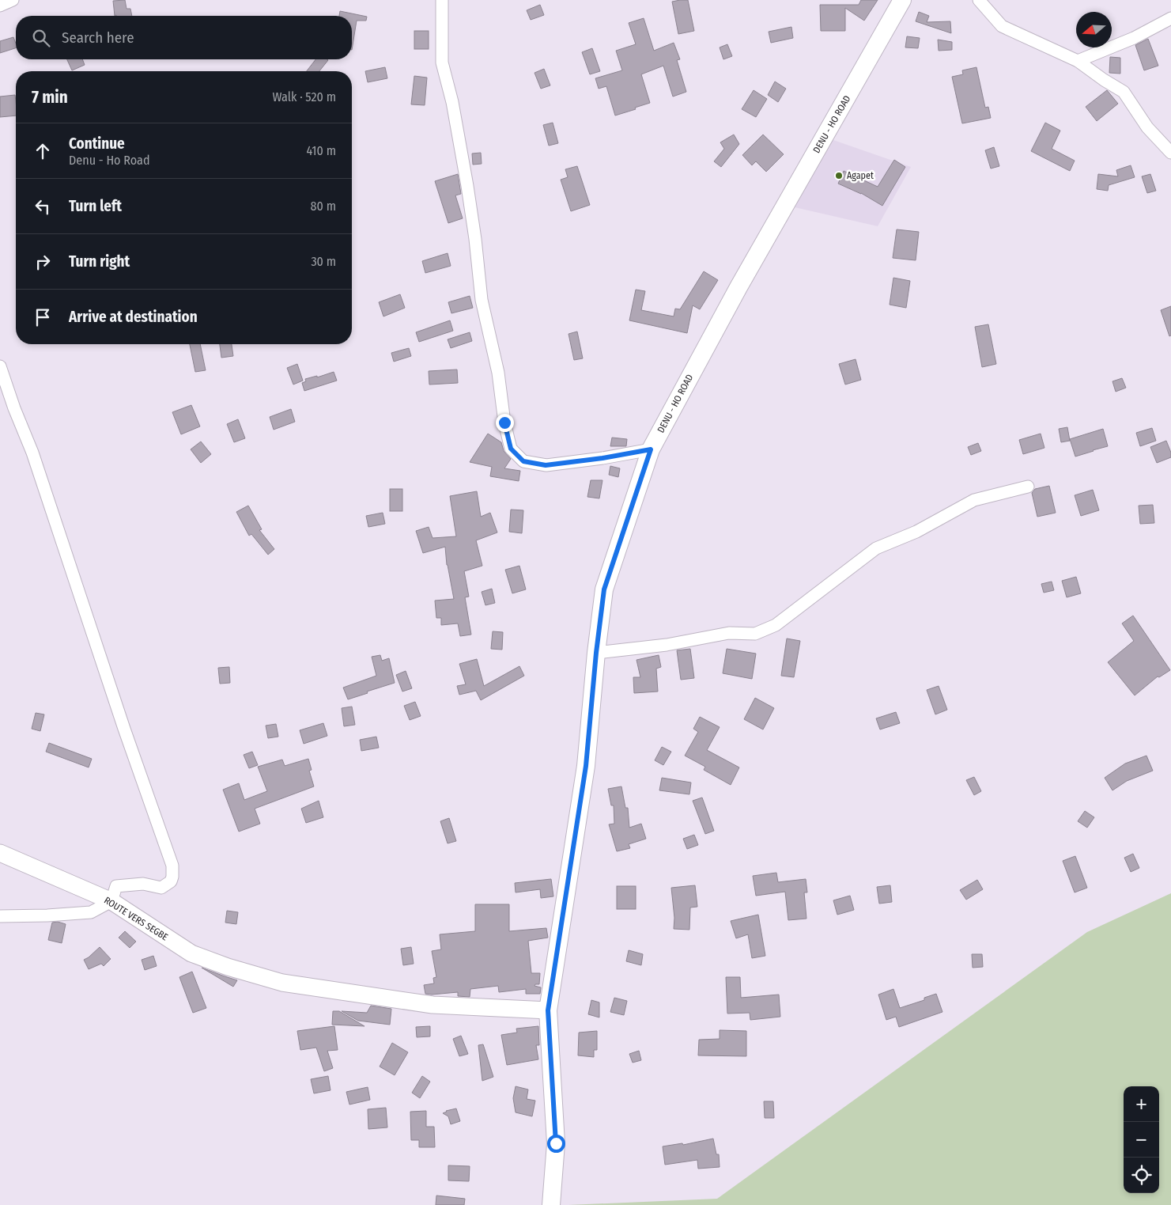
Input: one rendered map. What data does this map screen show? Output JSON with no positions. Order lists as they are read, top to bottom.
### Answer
{
  "streets": {
    "main road": ["DENU - HO ROAD", "ROUTE VERS SEGBE"]
  },
  "crossings": [
    ["DENU - HO ROAD", "ROUTE VERS SEGBE"]
  ],
  "places": ["Agapet"],
  "north": "left",
  "page": {
    "search": "Search here",
    "heading": ["7 min", "Walk · 520 m"],
    "list": [
      ["Continue", "Denu - Ho Road", "410 m"],
      ["Turn left", "80 m"],
      ["Turn right", "30 m"],
      "Arrive at destination"
    ],
    "map_buttons": ["+", "−"]
  }
}
